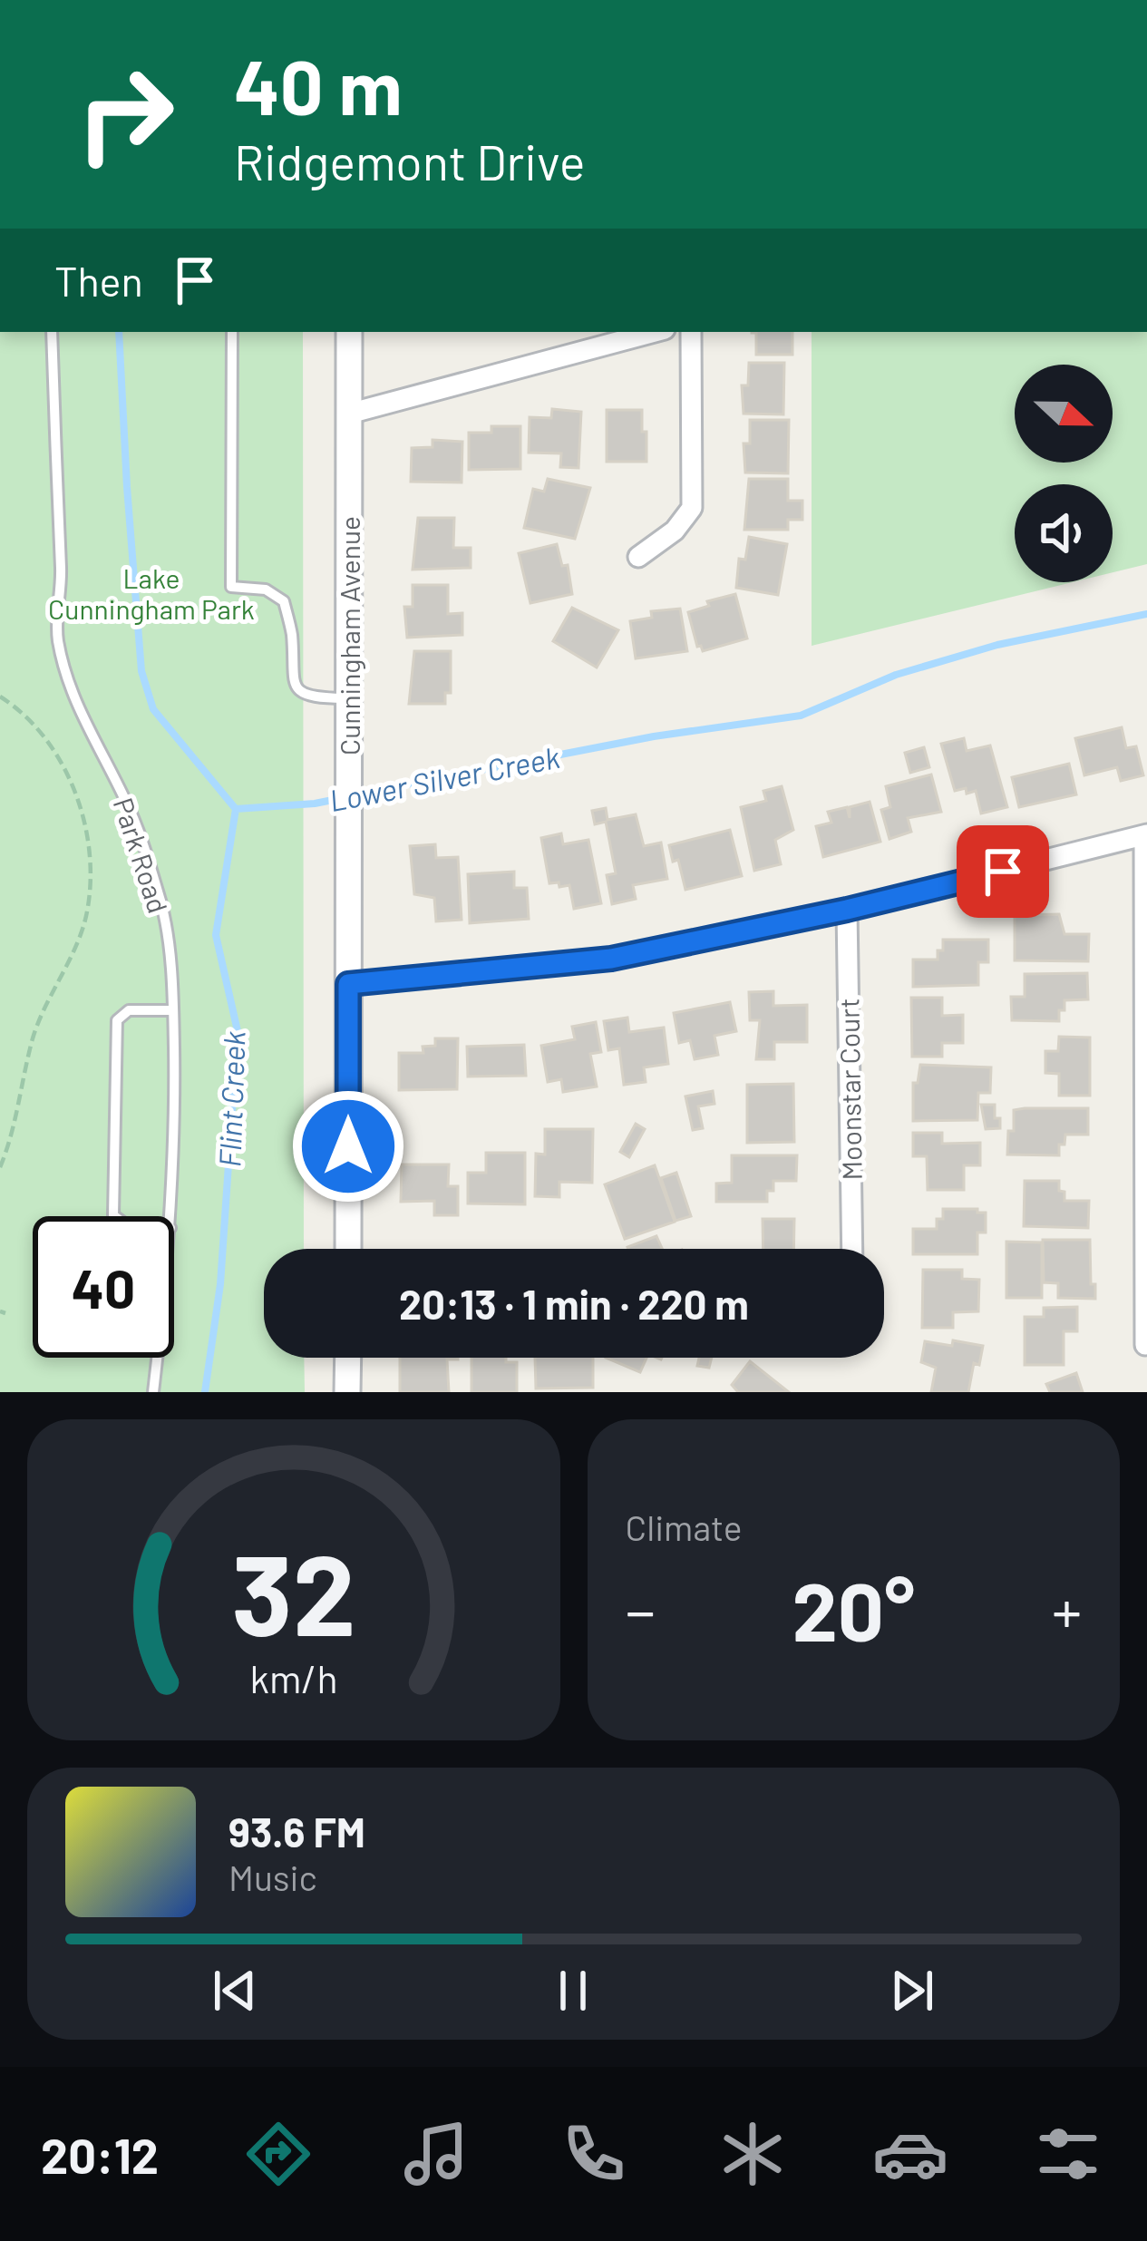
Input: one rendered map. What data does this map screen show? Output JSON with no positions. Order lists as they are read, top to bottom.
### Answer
{
  "streets": {
    "street": ["Cunningham Avenue", "Moonstar Court"],
    "lane": ["Park Road"]
  },
  "water": ["Lower Silver Creek", "Flint Creek"],
  "parks": ["Lake Cunningham Park"],
  "north": "right",
  "page": {
    "turn": ["40 m", "Ridgemont Drive"],
    "then": "Then",
    "limit": "40",
    "trip": "20:13 · 1 min · 220 m",
    "tile": "Climate",
    "heat": ["−", "20°", "+"],
    "song": ["93.6 FM", "Music"],
    "tabs": "20:12",
    "gauge": ["32", "km/h"]
  }
}
